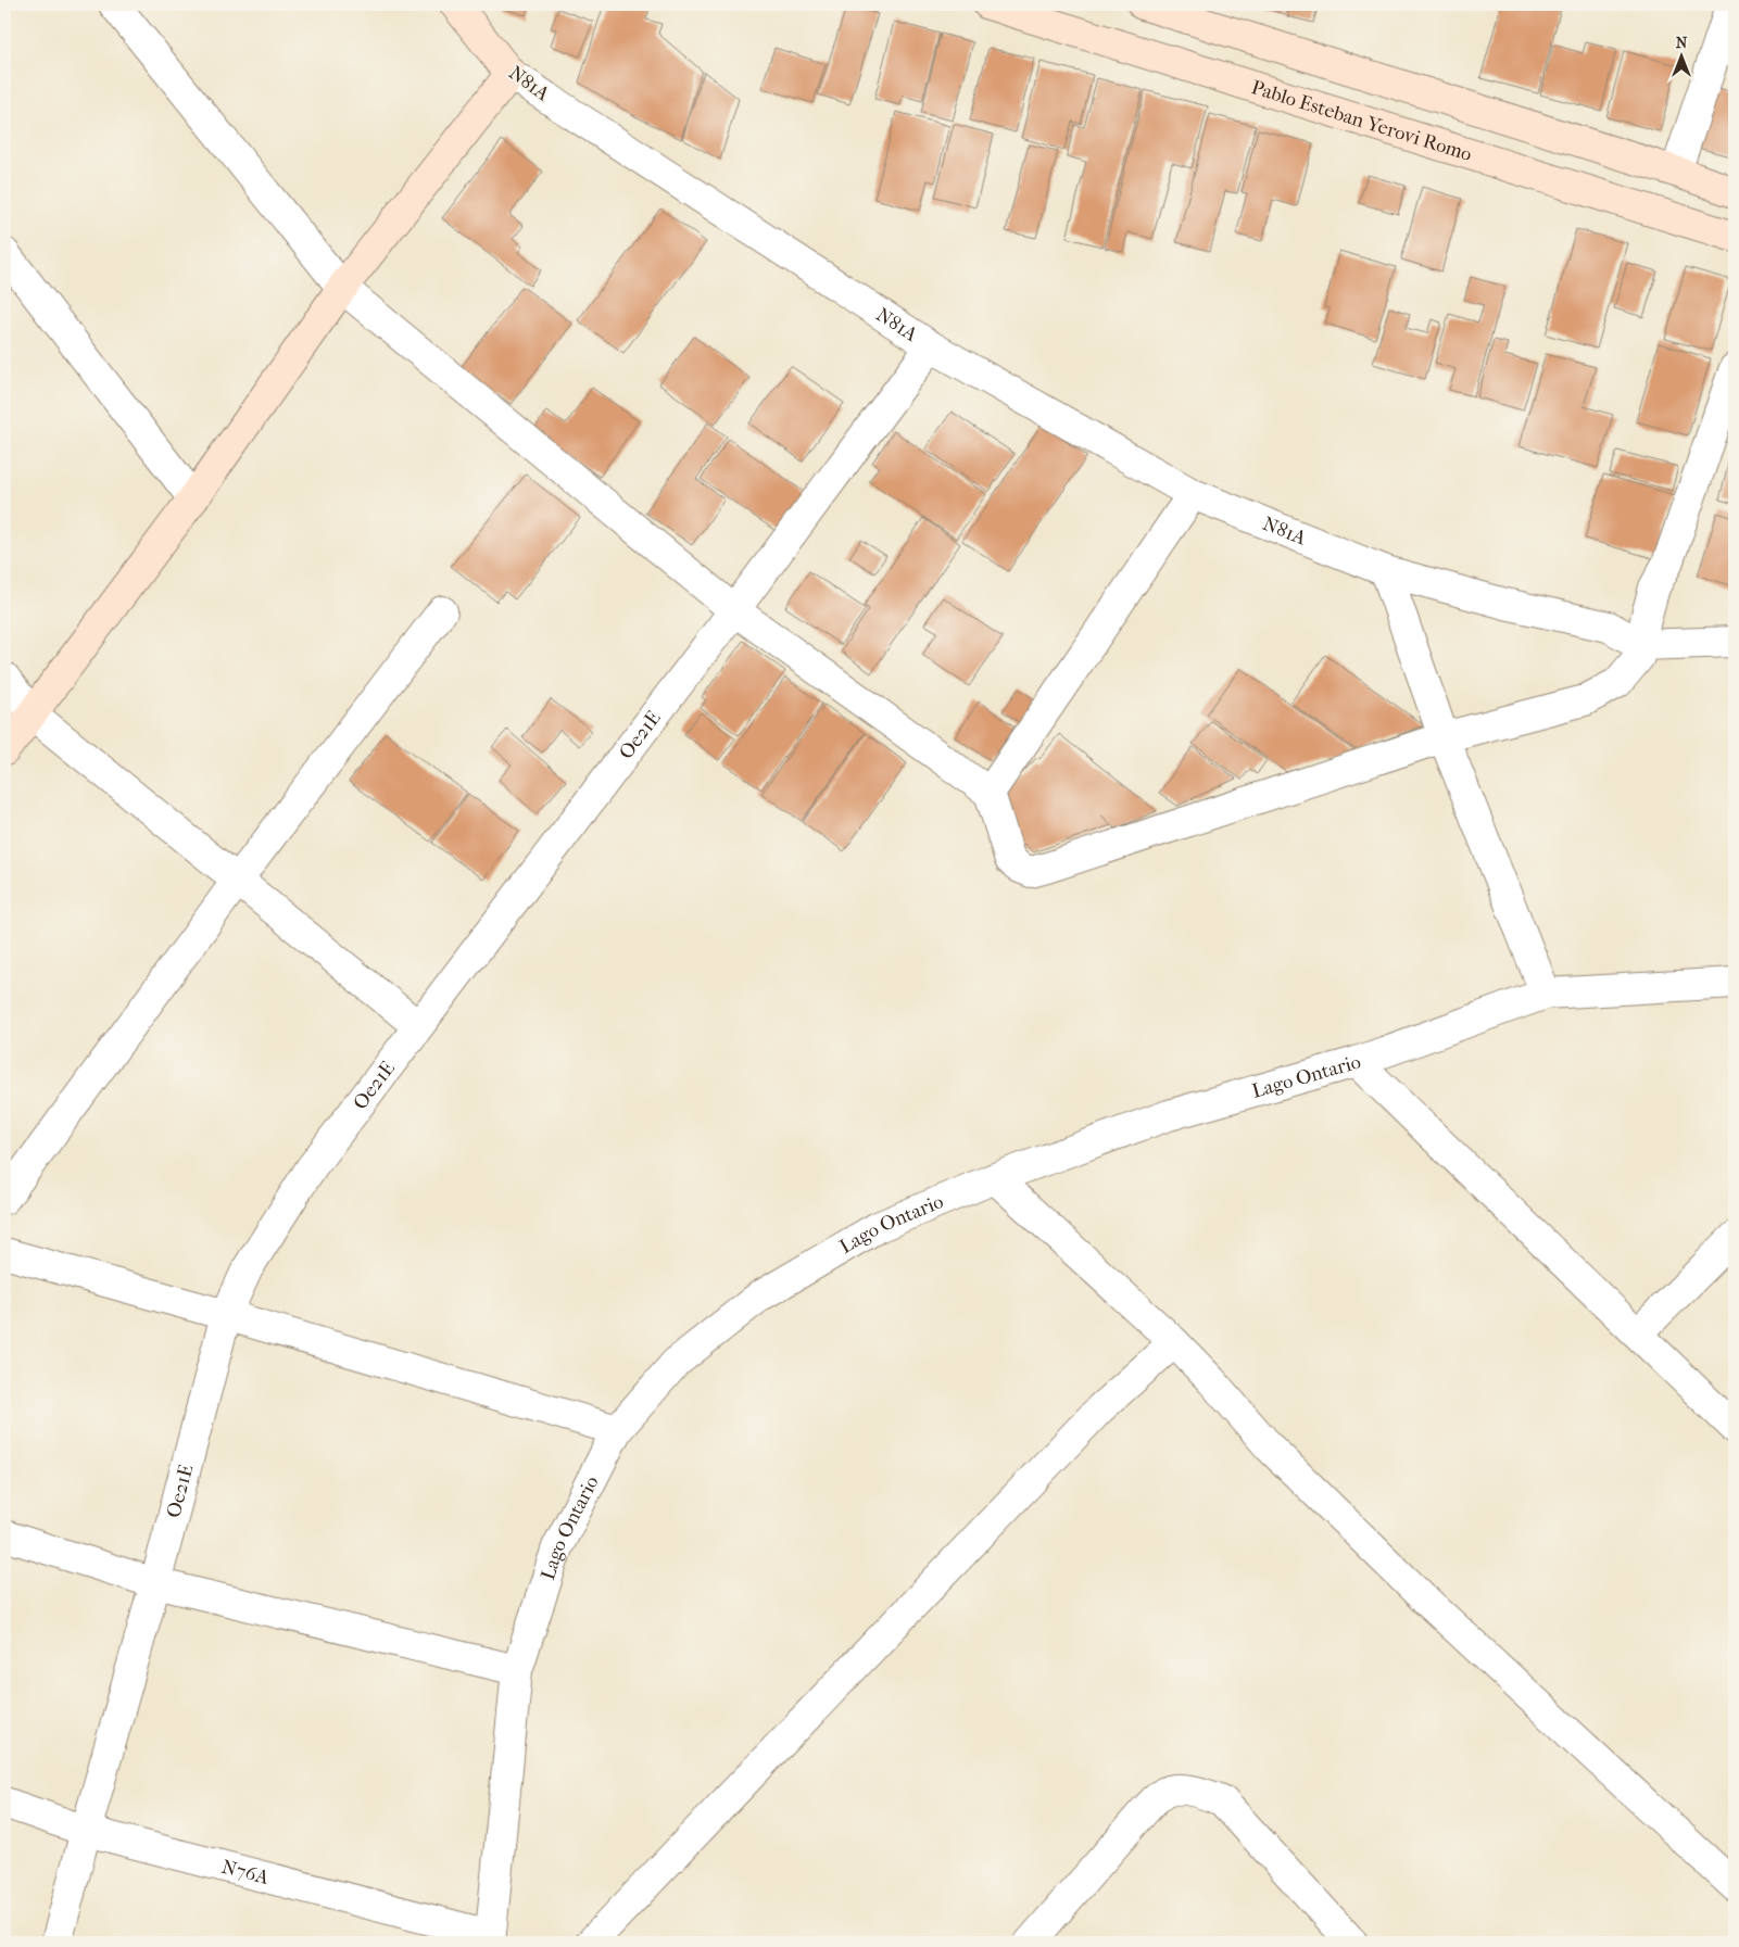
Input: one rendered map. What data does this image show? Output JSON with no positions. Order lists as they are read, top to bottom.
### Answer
{
  "streets": {
    "street": [
      "N81A",
      "Pablo Esteban Yerovi Romo",
      "Oe21E",
      "Lago Ontario",
      "N76A"
    ]
  },
  "crossings": [
    ["N81A", "Oe21E"],
    ["Oe21E", "N76A"],
    ["Lago Ontario", "N76A"]
  ],
  "north": "top"
}
